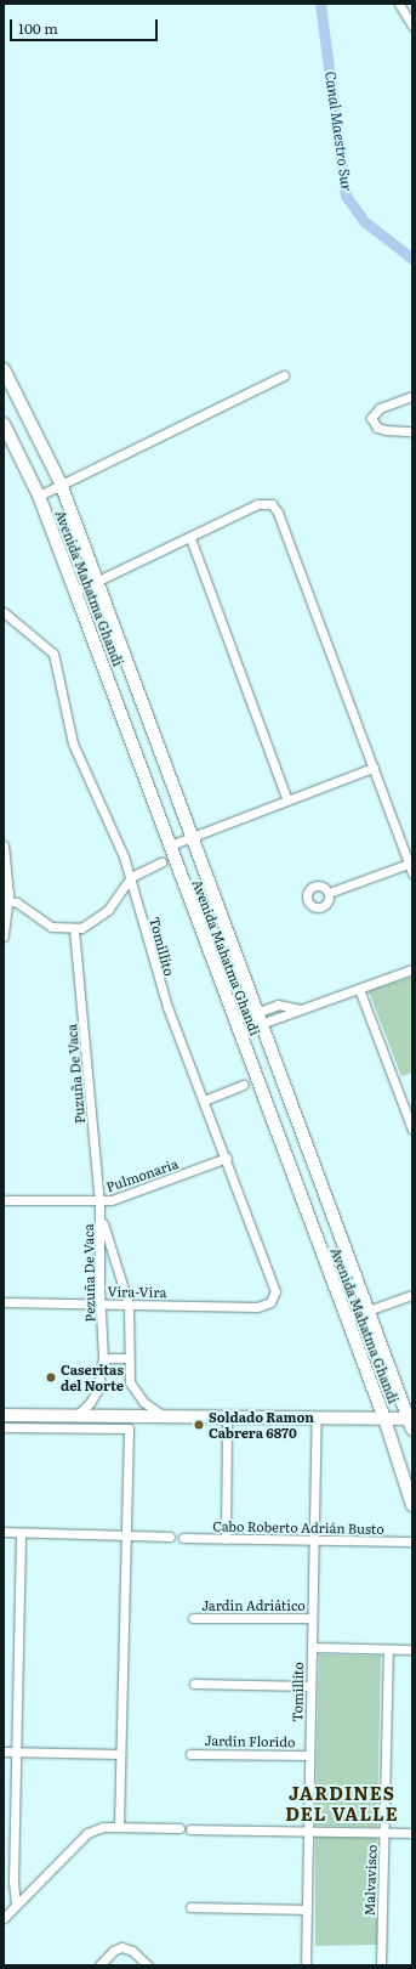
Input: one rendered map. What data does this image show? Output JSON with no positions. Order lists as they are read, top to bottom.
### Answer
{
  "streets": {
    "main road": ["Avenida Mahatma Ghandi"],
    "street": [
      "Tomillito",
      "Puzuña De Vaca",
      "Pulmonaria",
      "Pezuña De Vaca",
      "Vira-Vira",
      "Cabo Roberto Adrián Busto",
      "Jardín Adriático",
      "Jardín Florido",
      "Malvavisco"
    ]
  },
  "crossings": [
    ["Tomillito", "Pulmonaria"],
    ["Tomillito", "Vira-Vira"],
    ["Tomillito", "Cabo Roberto Adrián Busto"],
    ["Tomillito", "Jardín Adriático"],
    ["Tomillito", "Jardín Florido"],
    ["Puzuña De Vaca", "Pulmonaria"],
    ["Puzuña De Vaca", "Pezuña De Vaca"],
    ["Pezuña De Vaca", "Vira-Vira"]
  ],
  "districts": ["JARDINES DEL VALLE"],
  "water": ["Canal Maestro Sur"],
  "places": ["Caseritas del Norte", "Soldado Ramon Cabrera 6870"],
  "scale_bar": "100 m"
}
